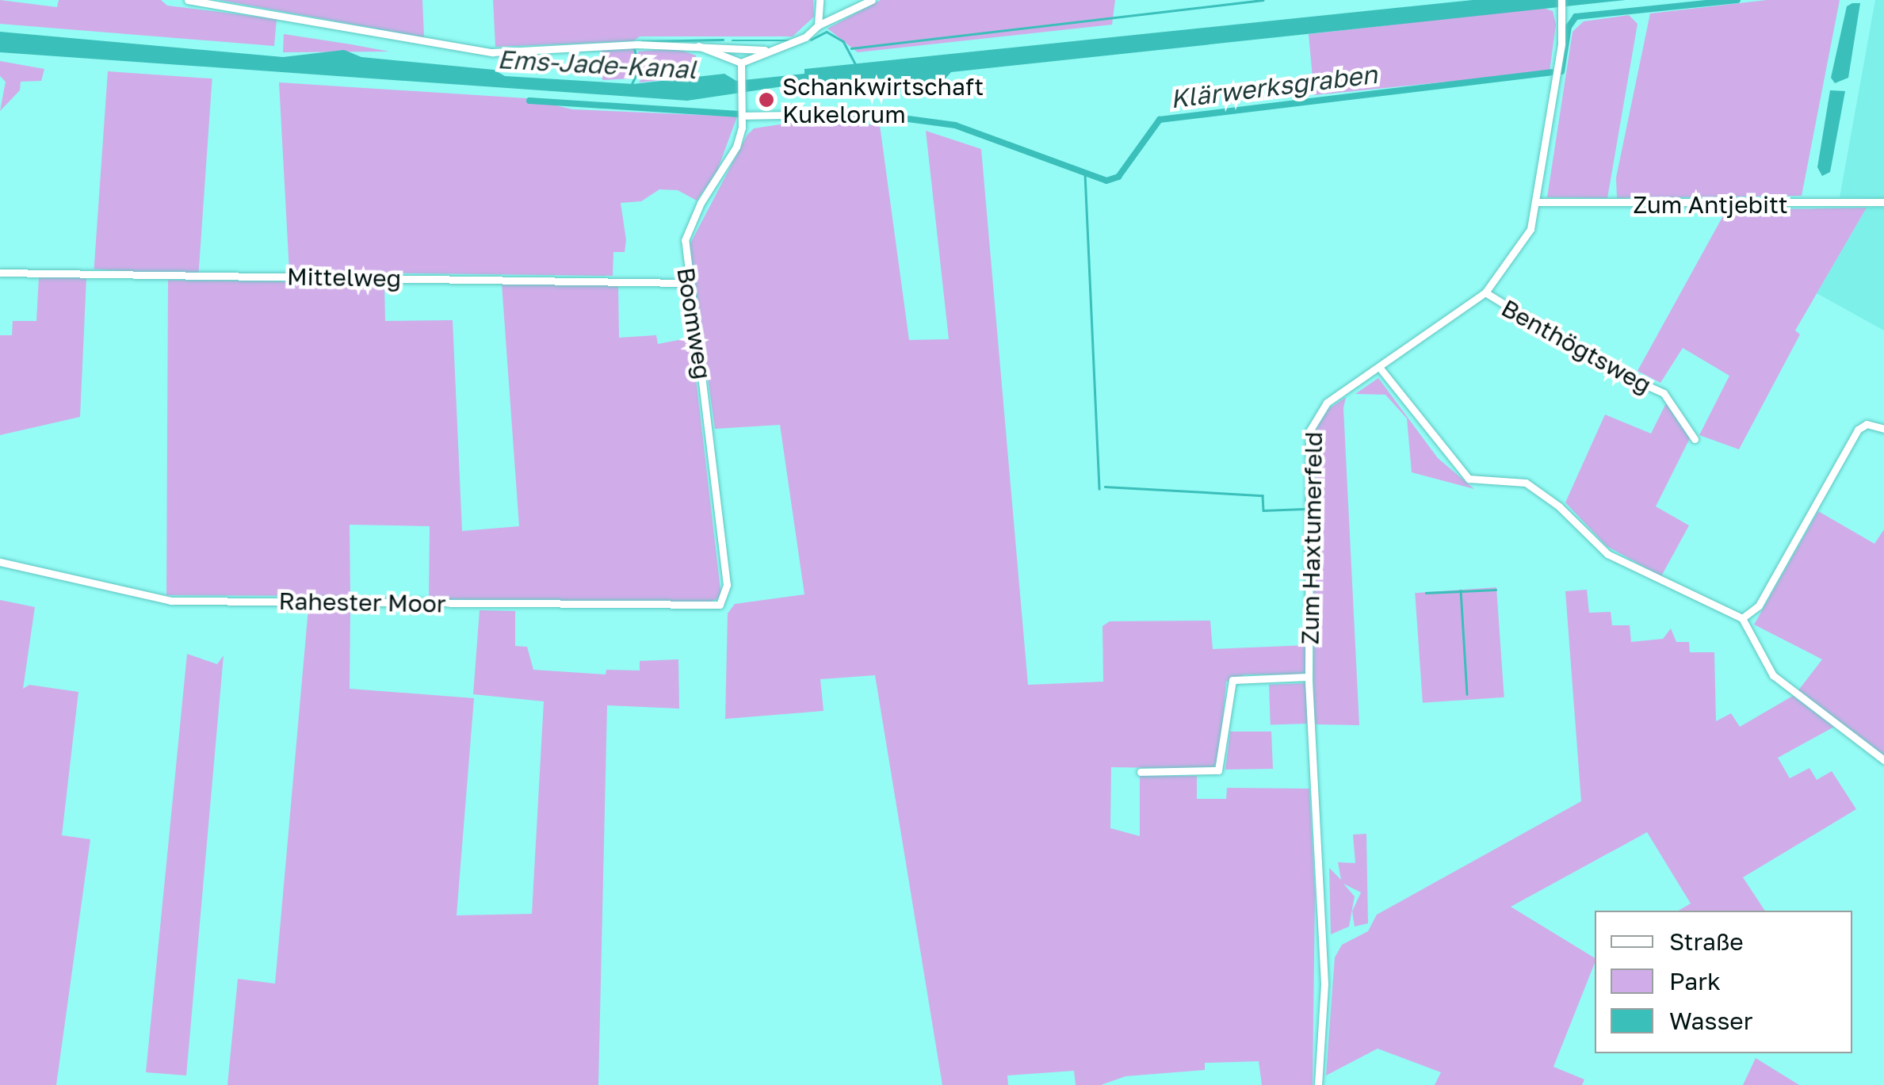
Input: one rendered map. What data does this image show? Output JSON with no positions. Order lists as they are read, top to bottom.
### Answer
{
  "streets": {
    "street": [
      "Zum Antjebitt",
      "Mittelweg",
      "Boomweg",
      "Benthögtsweg",
      "Zum Haxtumerfeld",
      "Rahester Moor"
    ]
  },
  "crossings": [
    ["Zum Antjebitt", "Zum Haxtumerfeld"],
    ["Mittelweg", "Boomweg"],
    ["Boomweg", "Rahester Moor"],
    ["Benthögtsweg", "Zum Haxtumerfeld"]
  ],
  "water": ["Ems-Jade-Kanal", "Klärwerksgraben"],
  "places": ["Schankwirtschaft Kukelorum"],
  "legend": ["Straße", "Park", "Wasser"]
}
